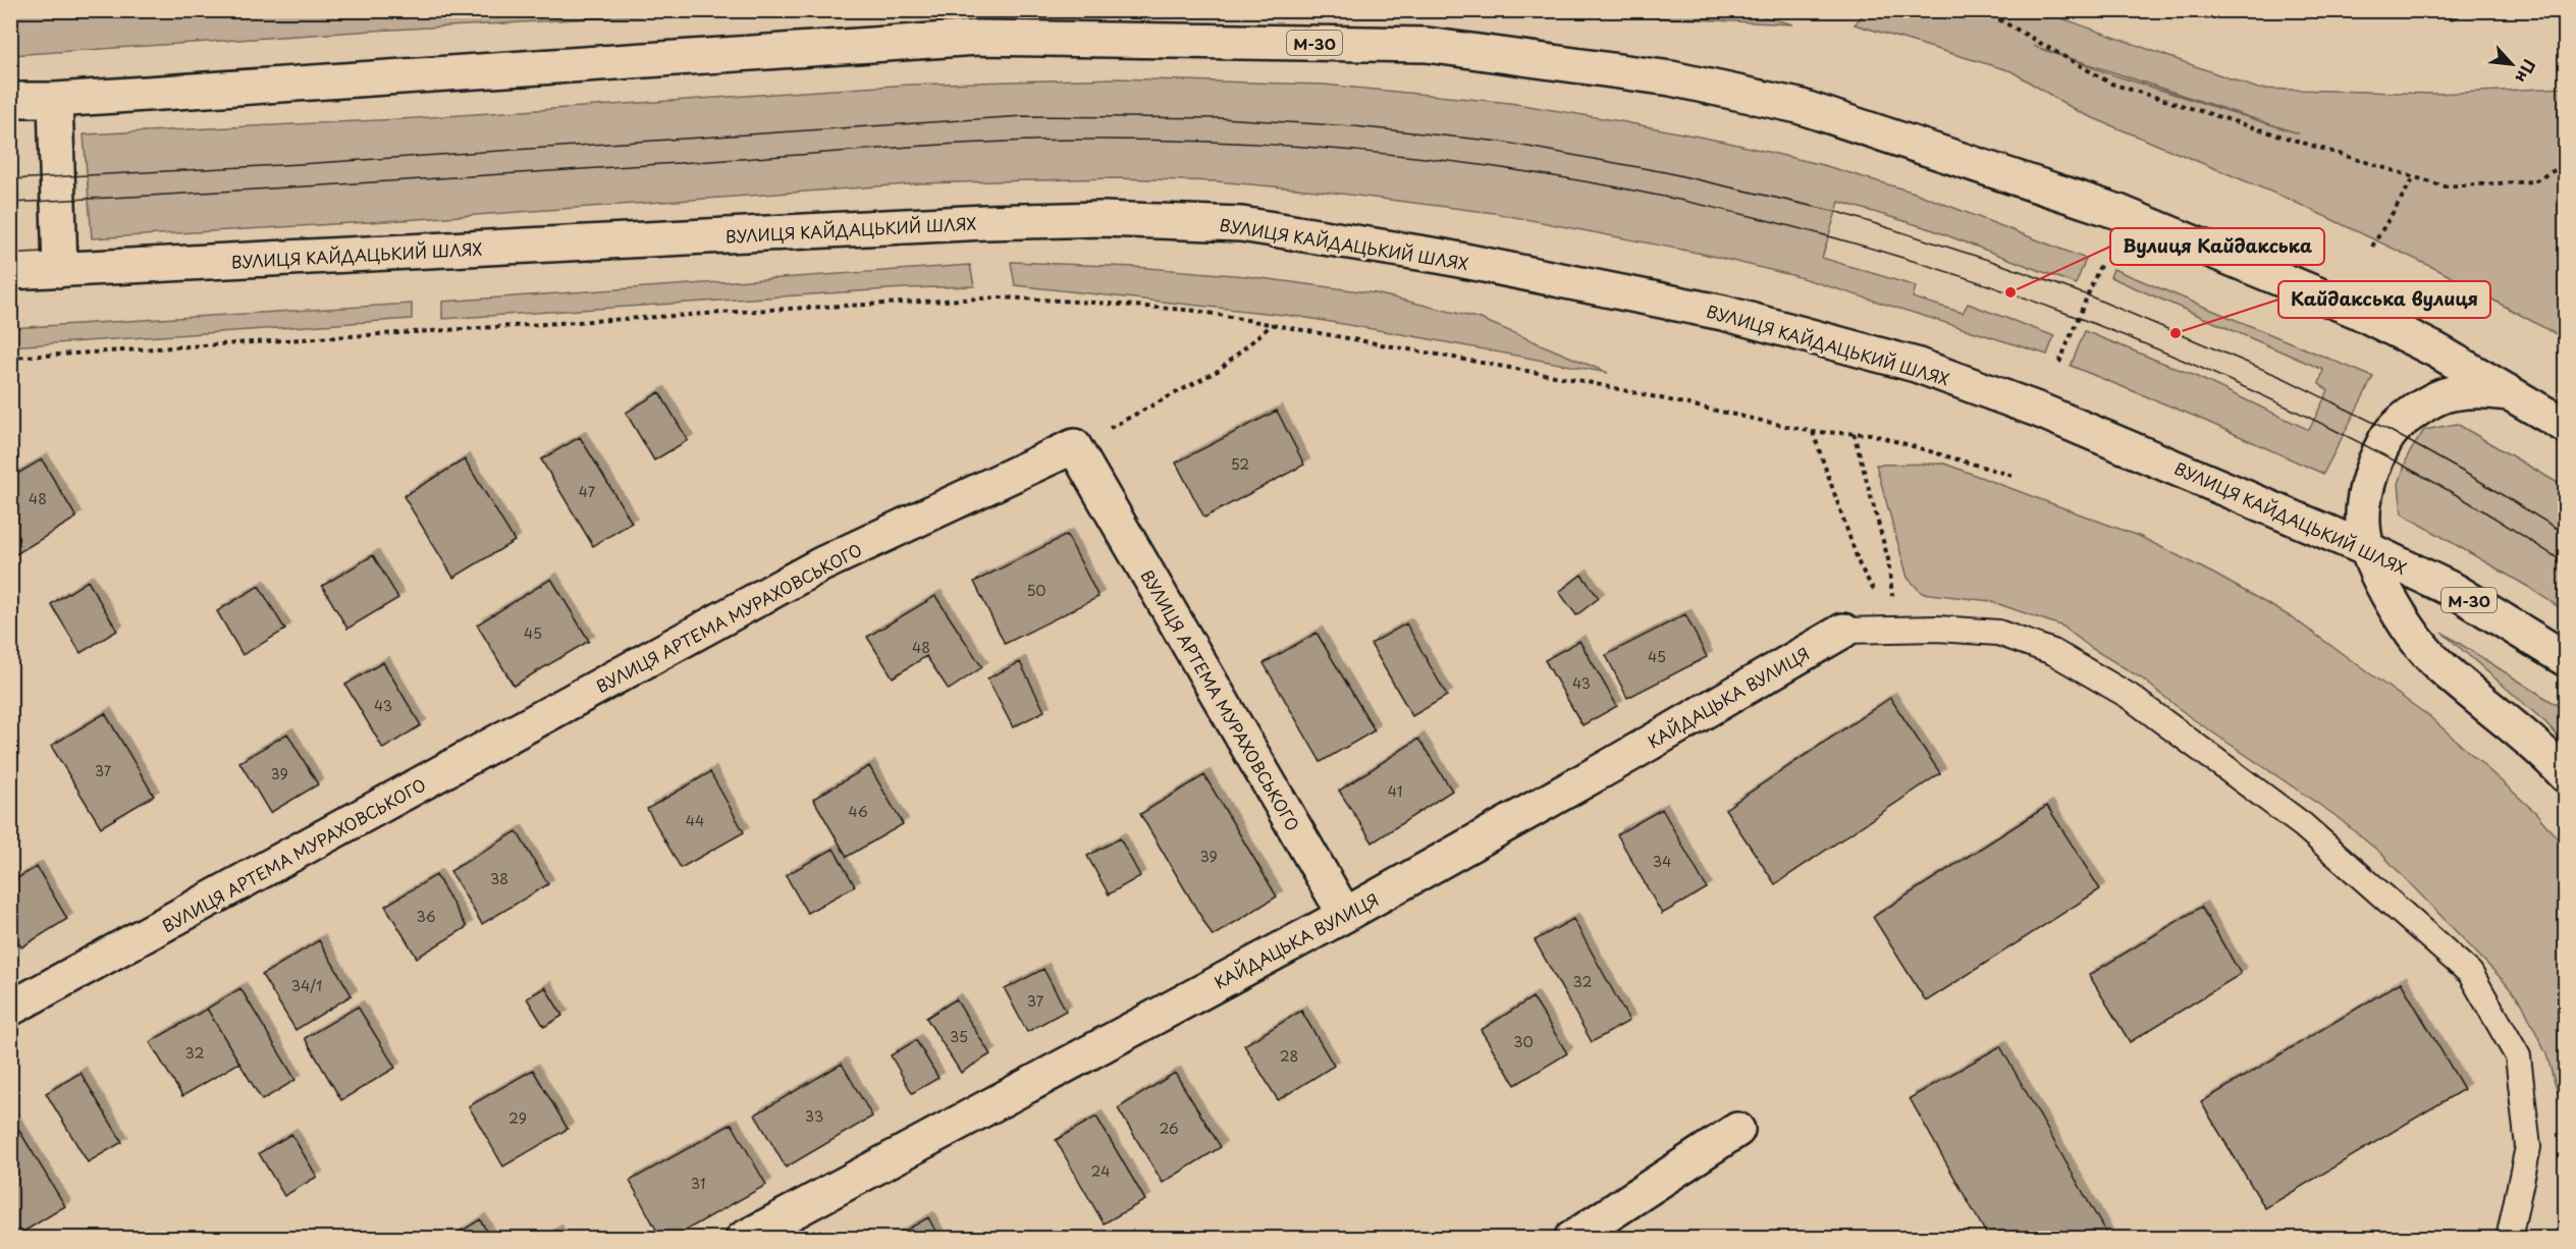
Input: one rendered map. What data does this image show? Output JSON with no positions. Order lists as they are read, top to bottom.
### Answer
{
  "streets": {
    "main road": [
      "М-30",
      "ВУЛИЦЯ КАЙДАЦЬКИЙ ШЛЯХ",
      "ВУЛИЦЯ АРТЕМА МУРАХОВСЬКОГО",
      "КАЙДАЦЬКА ВУЛИЦЯ"
    ]
  },
  "crossings": [
    ["ВУЛИЦЯ АРТЕМА МУРАХОВСЬКОГО", "КАЙДАЦЬКА ВУЛИЦЯ"]
  ],
  "places": ["Вулиця Кайдакська", "Кайдакська вулиця"],
  "house_numbers": [
    "52",
    "47",
    "48",
    "50",
    "45",
    "48",
    "45",
    "43",
    "43",
    "37",
    "39",
    "41",
    "46",
    "44",
    "39",
    "34",
    "38",
    "36",
    "32",
    "34/1",
    "37",
    "35",
    "30",
    "32",
    "28",
    "33",
    "29",
    "26",
    "24",
    "31"
  ],
  "north": "bottom right"
}
